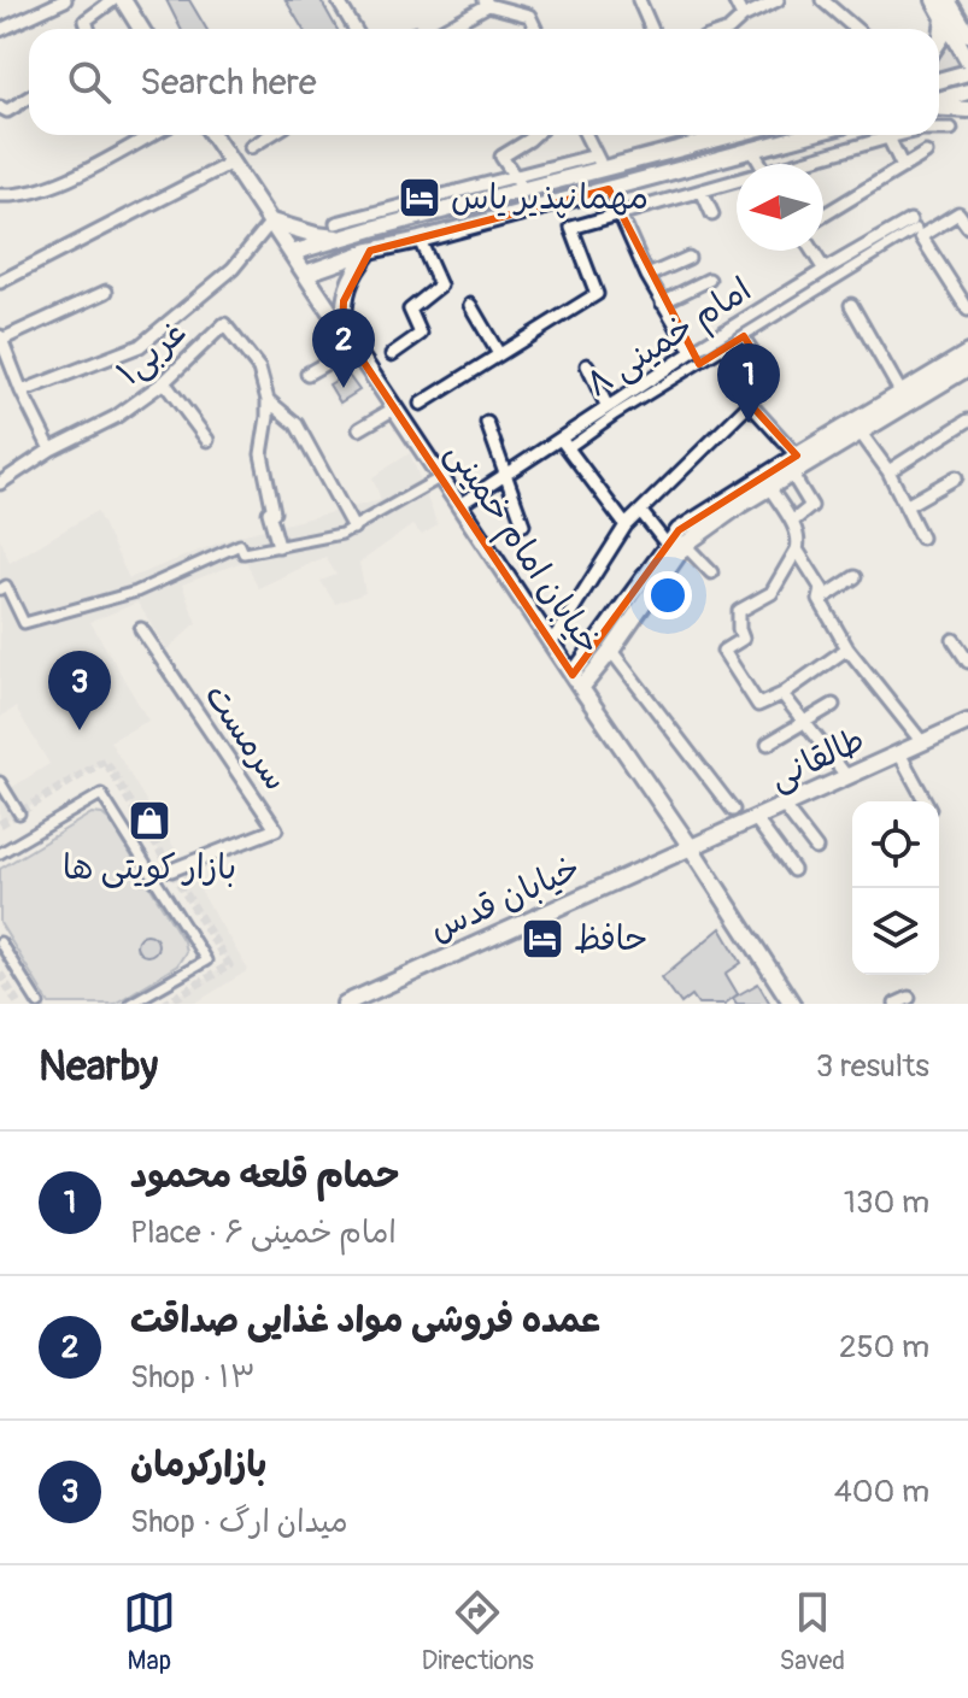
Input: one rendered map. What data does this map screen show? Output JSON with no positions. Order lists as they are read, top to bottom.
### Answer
{
  "streets": {
    "main road": ["خیابان امام خمینی", "طالقانی", "خیابان قدس"],
    "street": ["امام خمینی ۸", "غربی۱", "سرمست"]
  },
  "crossings": [
    ["امام خمینی ۸", "خیابان امام خمینی"],
    ["خیابان امام خمینی", "طالقانی"],
    ["خیابان امام خمینی", "خیابان قدس"],
    ["طالقانی", "خیابان قدس"]
  ],
  "places": {
    "hotel": ["مهمانپذیر یاس", "حافظ"],
    "shop": ["بازار کویتی ها"]
  },
  "north": "left",
  "page": {
    "search": "Search here",
    "pins": ["2", "1", "3"],
    "heading": ["Nearby", "3 results"],
    "list": [
      {
        "mark": "1",
        "name": "حمام قلعه محمود",
        "note": "Place · امام خمینی ۶",
        "value": "130 m"
      },
      {
        "mark": "2",
        "name": "عمده فروشی مواد غذایی صداقت",
        "note": "Shop · ۱۳",
        "value": "250 m"
      },
      {
        "mark": "3",
        "name": "بازارکرمان",
        "note": "Shop · میدان ارگ",
        "value": "400 m"
      }
    ],
    "nav": ["Map", "Directions", "Saved"]
  }
}
